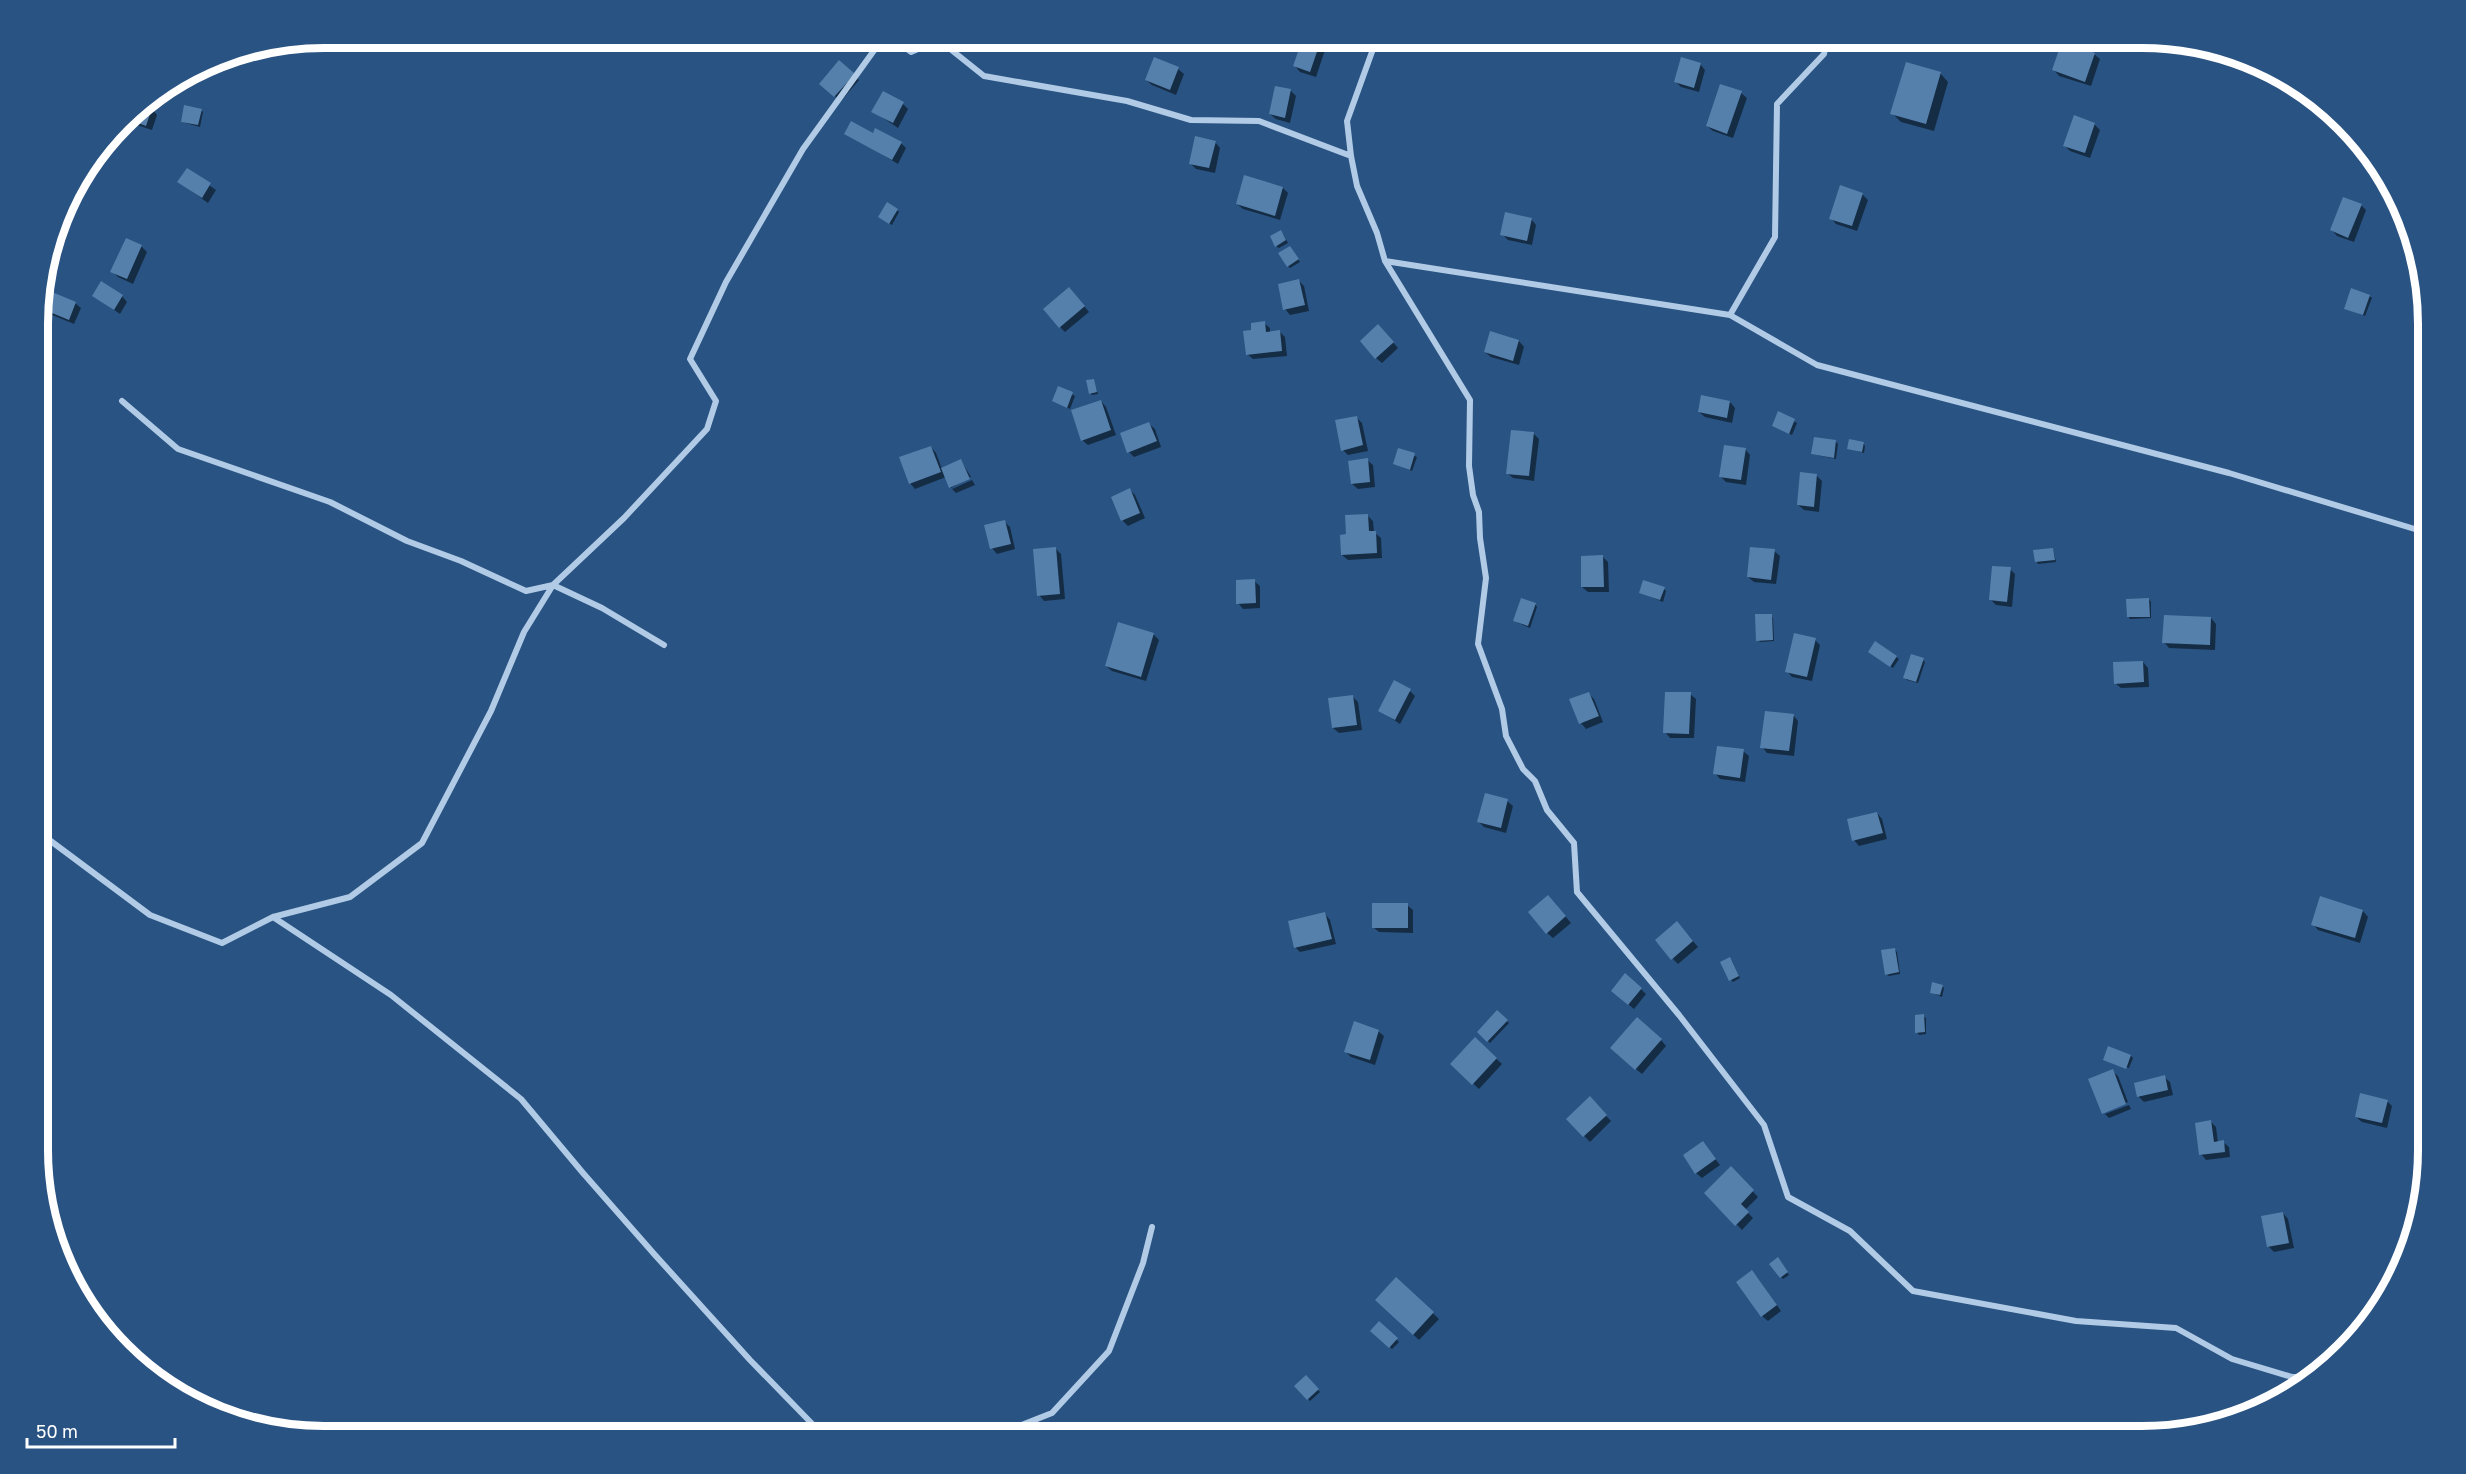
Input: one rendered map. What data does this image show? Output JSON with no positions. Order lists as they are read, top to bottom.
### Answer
{
  "scale_bar": "50 m"
}
